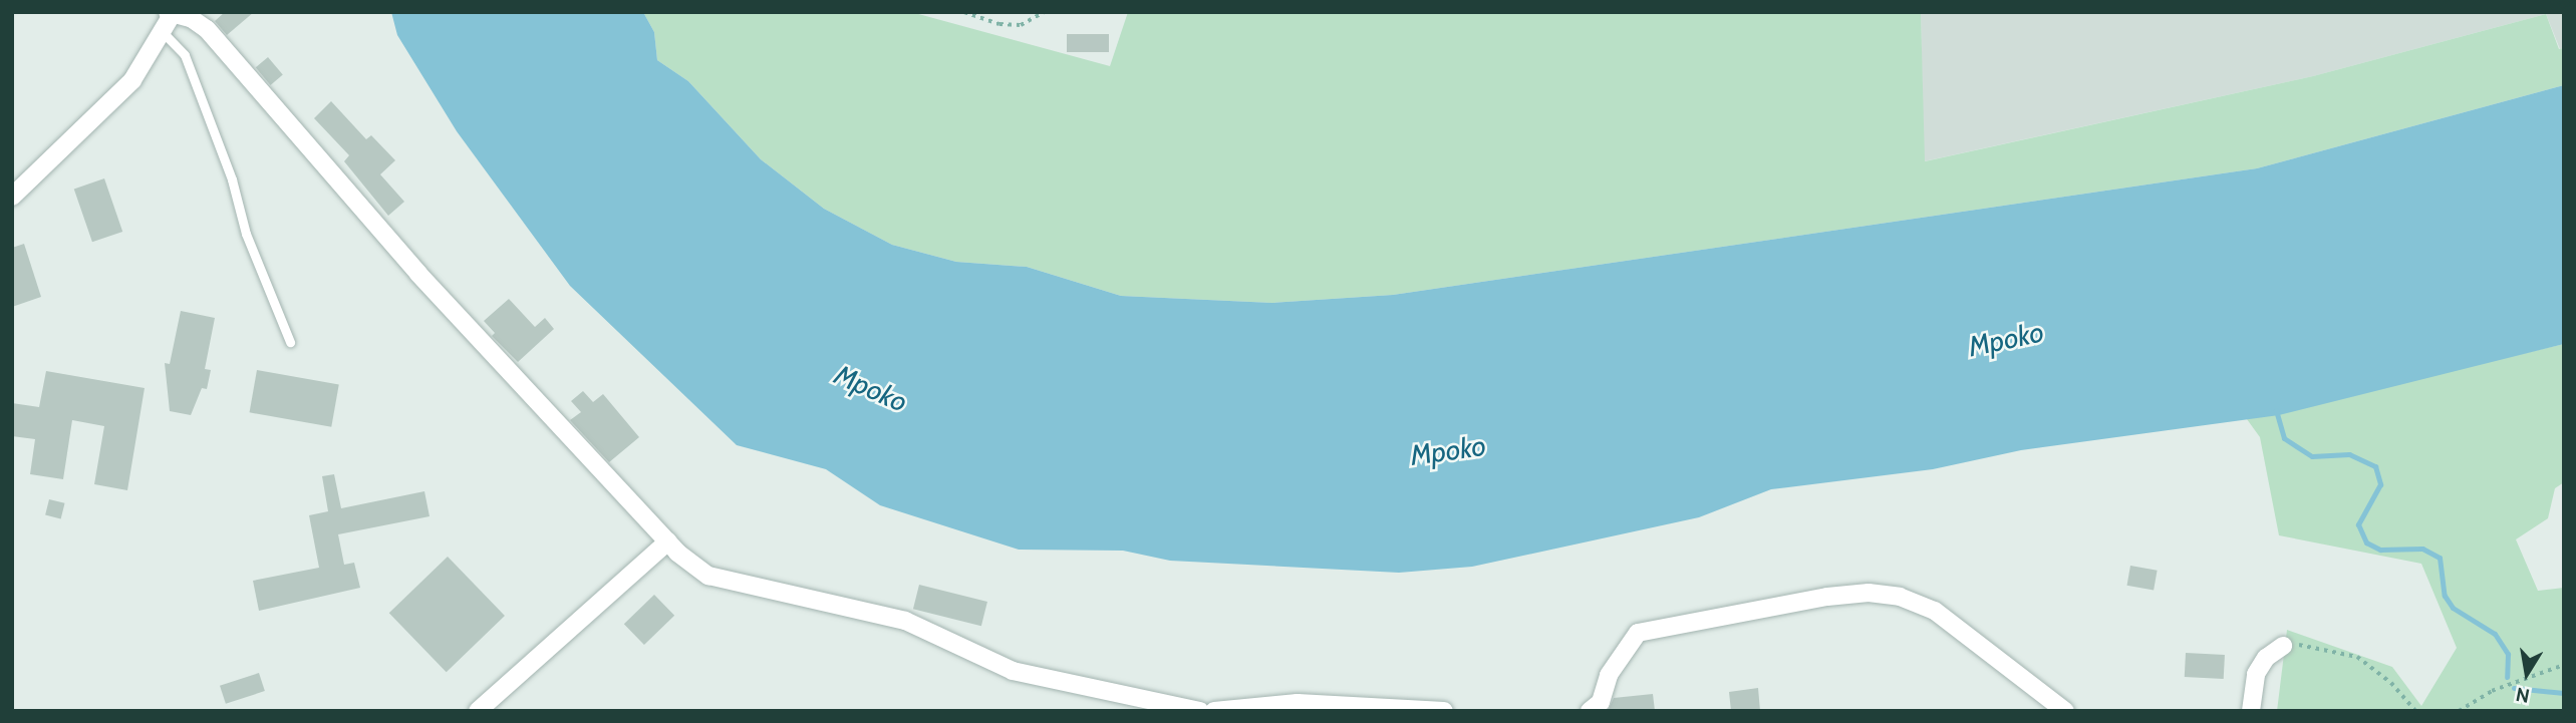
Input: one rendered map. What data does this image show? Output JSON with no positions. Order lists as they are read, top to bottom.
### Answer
{
  "water": ["Mpoko"],
  "north": "bottom"
}
